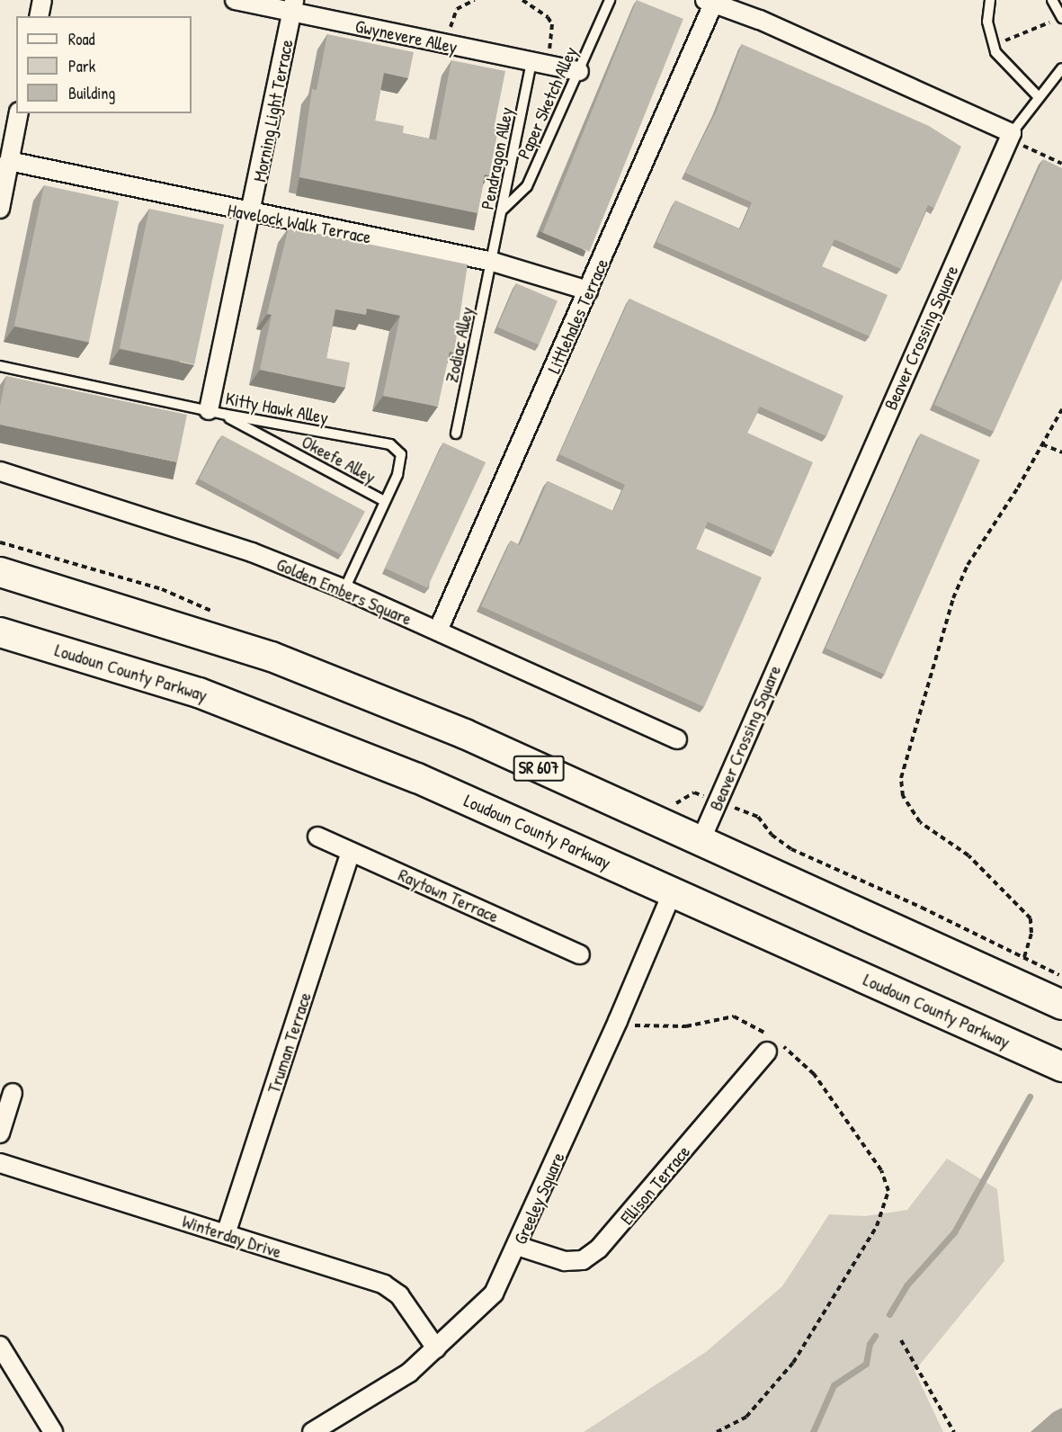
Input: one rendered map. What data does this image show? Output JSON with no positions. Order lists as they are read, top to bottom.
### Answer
{
  "streets": {
    "main road": ["Loudoun County Parkway", "SR 607"],
    "street": [
      "Gwynevere Alley",
      "Morning Light Terrace",
      "Havelock Walk Terrace",
      "Littlehales Terrace",
      "Beaver Crossing Square",
      "Golden Embers Square",
      "Raytown Terrace",
      "Truman Terrace",
      "Ellison Terrace",
      "Greeley Square",
      "Winterday Drive"
    ],
    "lane": [
      "Paper Sketch Alley",
      "Pendragon Alley",
      "Zodiac Alley",
      "Kitty Hawk Alley",
      "Okeefe Alley"
    ]
  },
  "crossings": [
    ["Gwynevere Alley", "Paper Sketch Alley"],
    ["Gwynevere Alley", "Morning Light Terrace"],
    ["Gwynevere Alley", "Pendragon Alley"],
    ["Paper Sketch Alley", "Pendragon Alley"],
    ["Morning Light Terrace", "Havelock Walk Terrace"],
    ["Morning Light Terrace", "Kitty Hawk Alley"],
    ["Morning Light Terrace", "Okeefe Alley"],
    ["Pendragon Alley", "Havelock Walk Terrace"],
    ["Pendragon Alley", "Zodiac Alley"],
    ["Havelock Walk Terrace", "Littlehales Terrace"],
    ["Havelock Walk Terrace", "Zodiac Alley"],
    ["Littlehales Terrace", "Golden Embers Square"],
    ["Beaver Crossing Square", "SR 607"],
    ["Kitty Hawk Alley", "Okeefe Alley"],
    ["Kitty Hawk Alley", "Golden Embers Square"],
    ["Loudoun County Parkway", "Greeley Square"],
    ["Raytown Terrace", "Truman Terrace"],
    ["Truman Terrace", "Winterday Drive"],
    ["Ellison Terrace", "Greeley Square"],
    ["Greeley Square", "Winterday Drive"]
  ],
  "legend": ["Road", "Park", "Building"]
}
